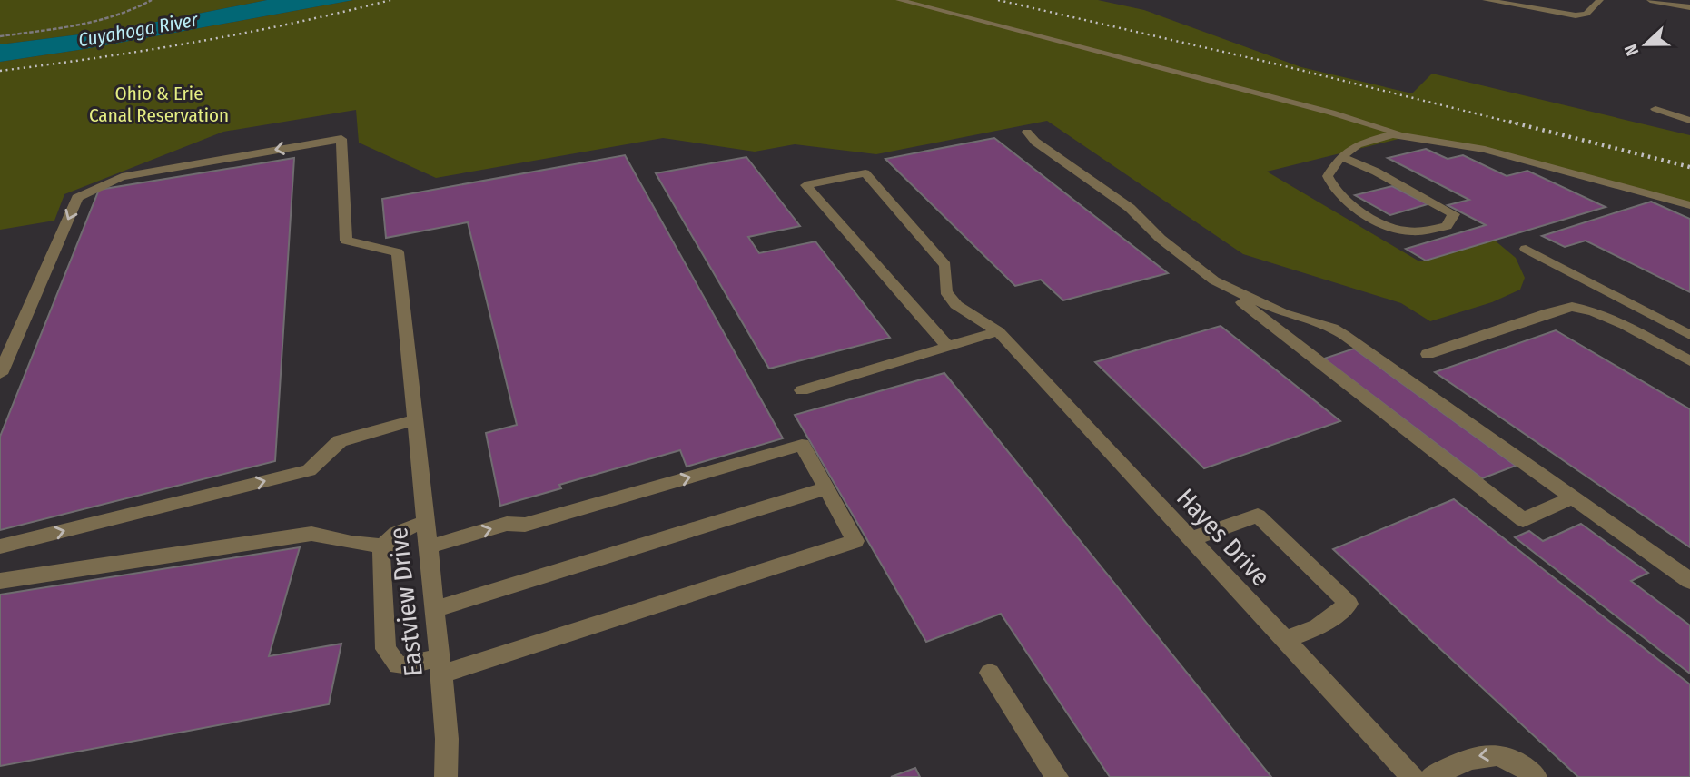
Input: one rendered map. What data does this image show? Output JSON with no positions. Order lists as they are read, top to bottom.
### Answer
{
  "streets": {
    "street": ["Hayes Drive", "Eastview Drive"]
  },
  "water": ["Cuyahoga River"],
  "parks": ["Ohio & Erie Canal Reservation"],
  "north": "left"
}
